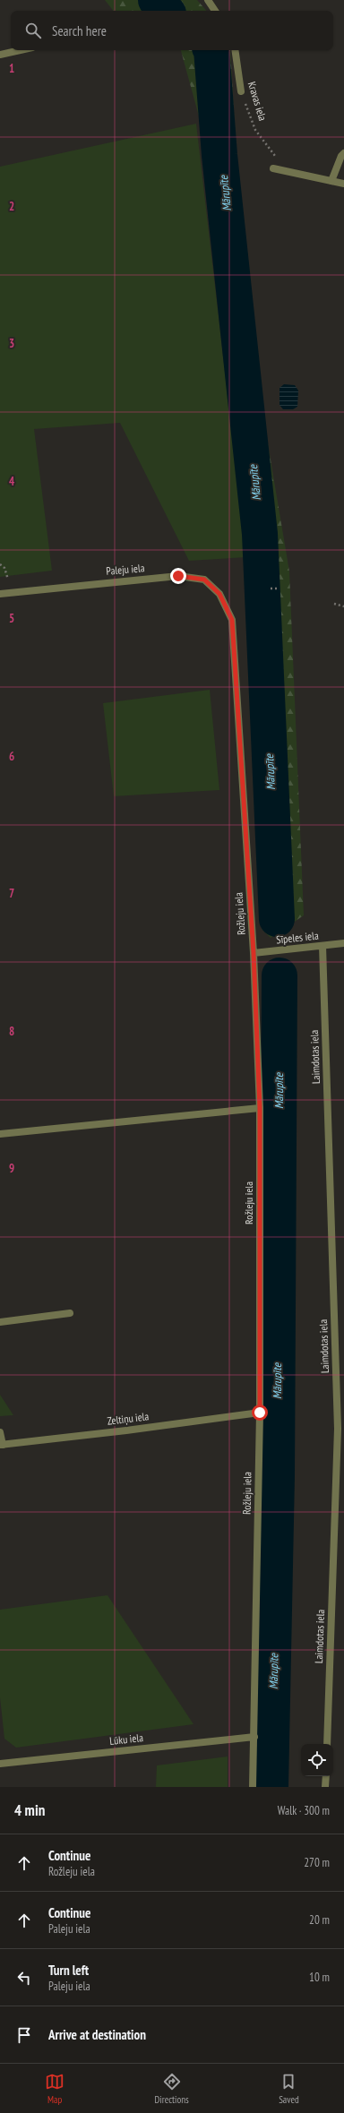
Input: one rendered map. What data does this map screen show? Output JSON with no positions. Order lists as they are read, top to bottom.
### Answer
{
  "streets": {
    "street": [
      "Kravas iela",
      "Paleju iela",
      "Rožleju iela",
      "Sīpeles iela",
      "Laimdotas iela",
      "Zeltiņu iela",
      "Lūku iela"
    ]
  },
  "crossings": [
    ["Paleju iela", "Rožleju iela"],
    ["Rožleju iela", "Sīpeles iela"],
    ["Rožleju iela", "Zeltiņu iela"],
    ["Rožleju iela", "Lūku iela"],
    ["Sīpeles iela", "Laimdotas iela"]
  ],
  "water": ["Mārupīte"],
  "page": {
    "search": "Search here",
    "heading": ["4 min", "Walk · 300 m"],
    "list": [
      ["Continue", "Rožleju iela", "270 m"],
      ["Continue", "Paleju iela", "20 m"],
      ["Turn left", "Paleju iela", "10 m"],
      "Arrive at destination"
    ],
    "nav": ["Map", "Directions", "Saved"]
  },
  "grid": {
    "rows": [
      "1",
      "2",
      "3",
      "4",
      "5",
      "6",
      "7",
      "8",
      "9"
    ]
  }
}
